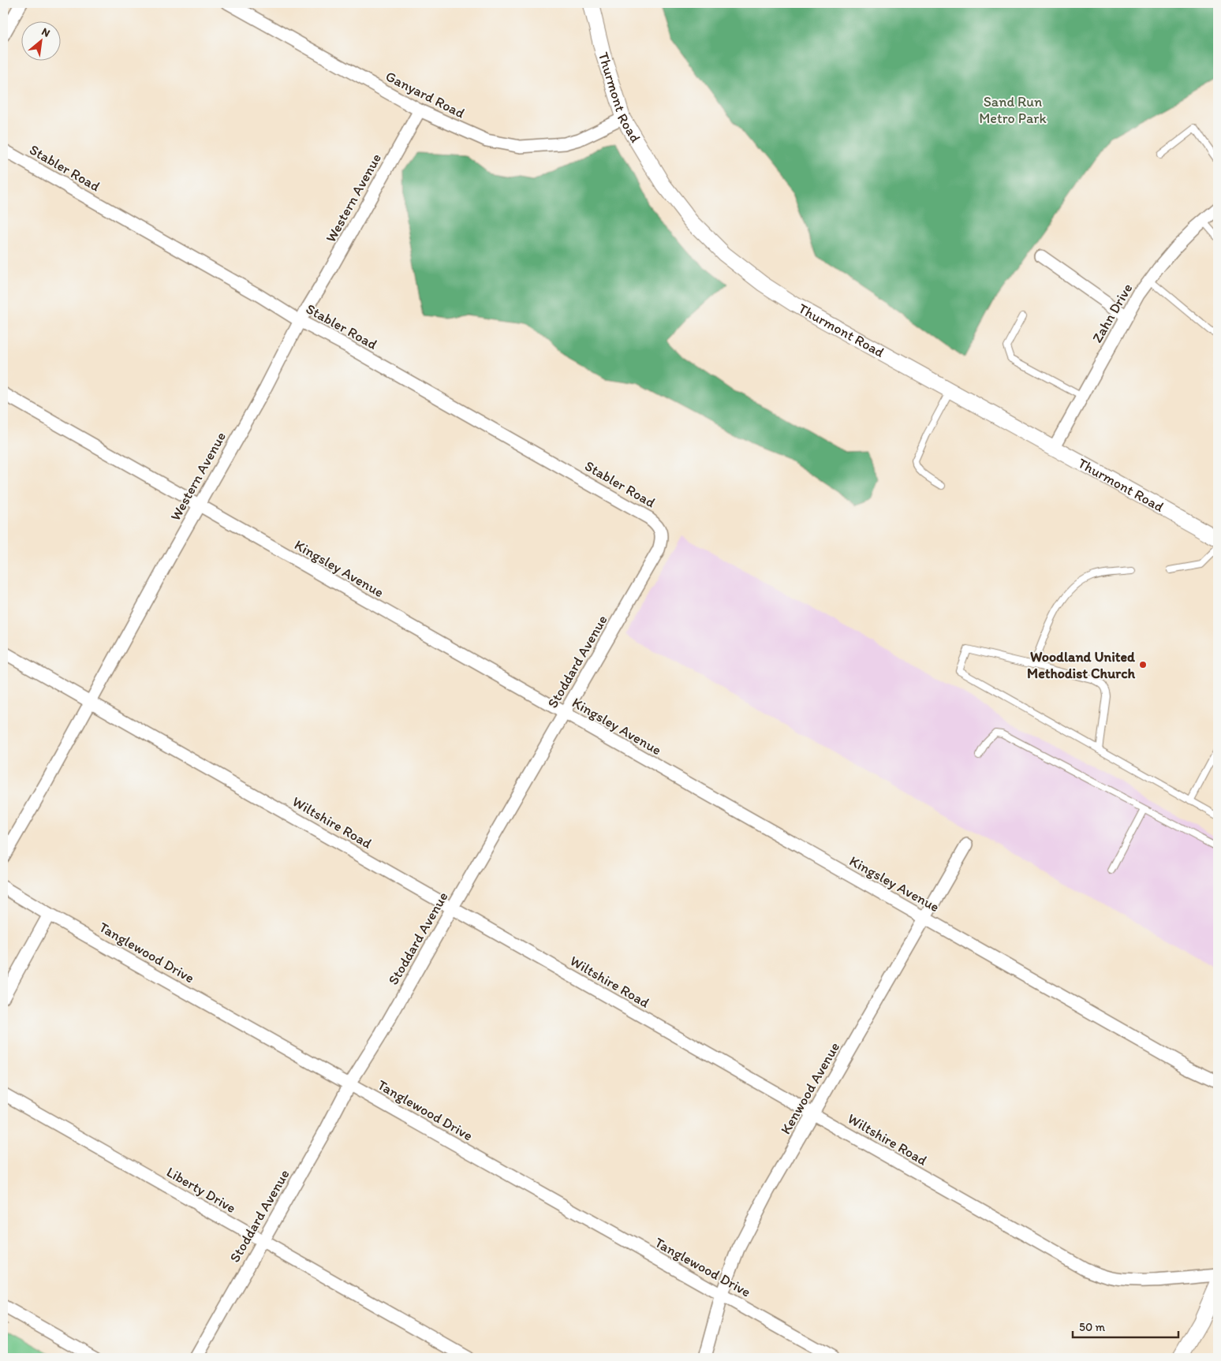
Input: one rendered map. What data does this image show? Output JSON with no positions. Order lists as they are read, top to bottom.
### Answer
{
  "streets": {
    "street": [
      "Ganyard Road",
      "Thurmont Road",
      "Stabler Road",
      "Western Avenue",
      "Zahn Drive",
      "Kingsley Avenue",
      "Stoddard Avenue",
      "Wiltshire Road",
      "Tanglewood Drive",
      "Kenwood Avenue",
      "Liberty Drive"
    ]
  },
  "crossings": [
    ["Ganyard Road", "Thurmont Road"],
    ["Ganyard Road", "Western Avenue"],
    ["Thurmont Road", "Zahn Drive"],
    ["Stabler Road", "Western Avenue"],
    ["Stabler Road", "Stoddard Avenue"],
    ["Western Avenue", "Kingsley Avenue"],
    ["Western Avenue", "Wiltshire Road"],
    ["Kingsley Avenue", "Stoddard Avenue"],
    ["Kingsley Avenue", "Kenwood Avenue"],
    ["Stoddard Avenue", "Wiltshire Road"],
    ["Stoddard Avenue", "Tanglewood Drive"],
    ["Stoddard Avenue", "Liberty Drive"],
    ["Wiltshire Road", "Kenwood Avenue"],
    ["Tanglewood Drive", "Kenwood Avenue"]
  ],
  "parks": ["Sand Run Metro Park"],
  "places": ["Woodland United Methodist Church"],
  "scale_bar": "50 m",
  "north": "top right"
}
